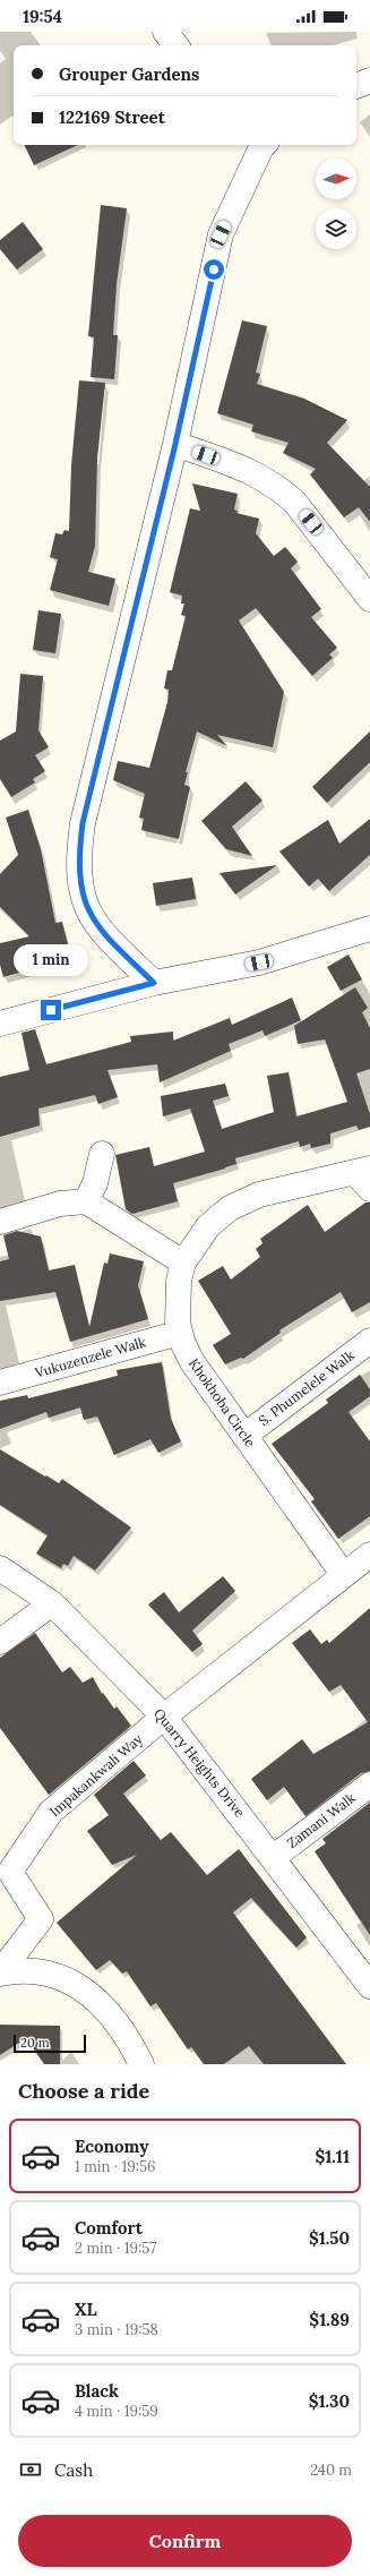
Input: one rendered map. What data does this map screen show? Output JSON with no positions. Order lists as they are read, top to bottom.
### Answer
{
  "streets": {
    "street": [
      "Vukuzenzele Walk",
      "S. Phumelele Walk",
      "Khokhoba Circle",
      "Quarry Heights Drive",
      "Impakankwali Way",
      "Zamani Walk"
    ]
  },
  "crossings": [
    ["Vukuzenzele Walk", "Khokhoba Circle"],
    ["S. Phumelele Walk", "Khokhoba Circle"],
    ["Quarry Heights Drive", "Impakankwali Way"],
    ["Quarry Heights Drive", "Zamani Walk"]
  ],
  "scale_bar": "20 m",
  "north": "right",
  "page": {
    "status": "19:54",
    "banner": ["Grouper Gardens", "122169 Street"],
    "bubble": "1 min",
    "scale": "20 m",
    "heading": "Choose a ride",
    "list": [
      {
        "name": "Economy",
        "note": "1 min · 19:56",
        "value": "$1.11"
      },
      {
        "name": "Comfort",
        "note": "2 min · 19:57",
        "value": "$1.50"
      },
      {
        "name": "XL",
        "note": "3 min · 19:58",
        "value": "$1.89"
      },
      {
        "name": "Black",
        "note": "4 min · 19:59",
        "value": "$1.30"
      }
    ],
    "pay": ["Cash", "240 m"],
    "buttons": "Confirm"
  }
}
